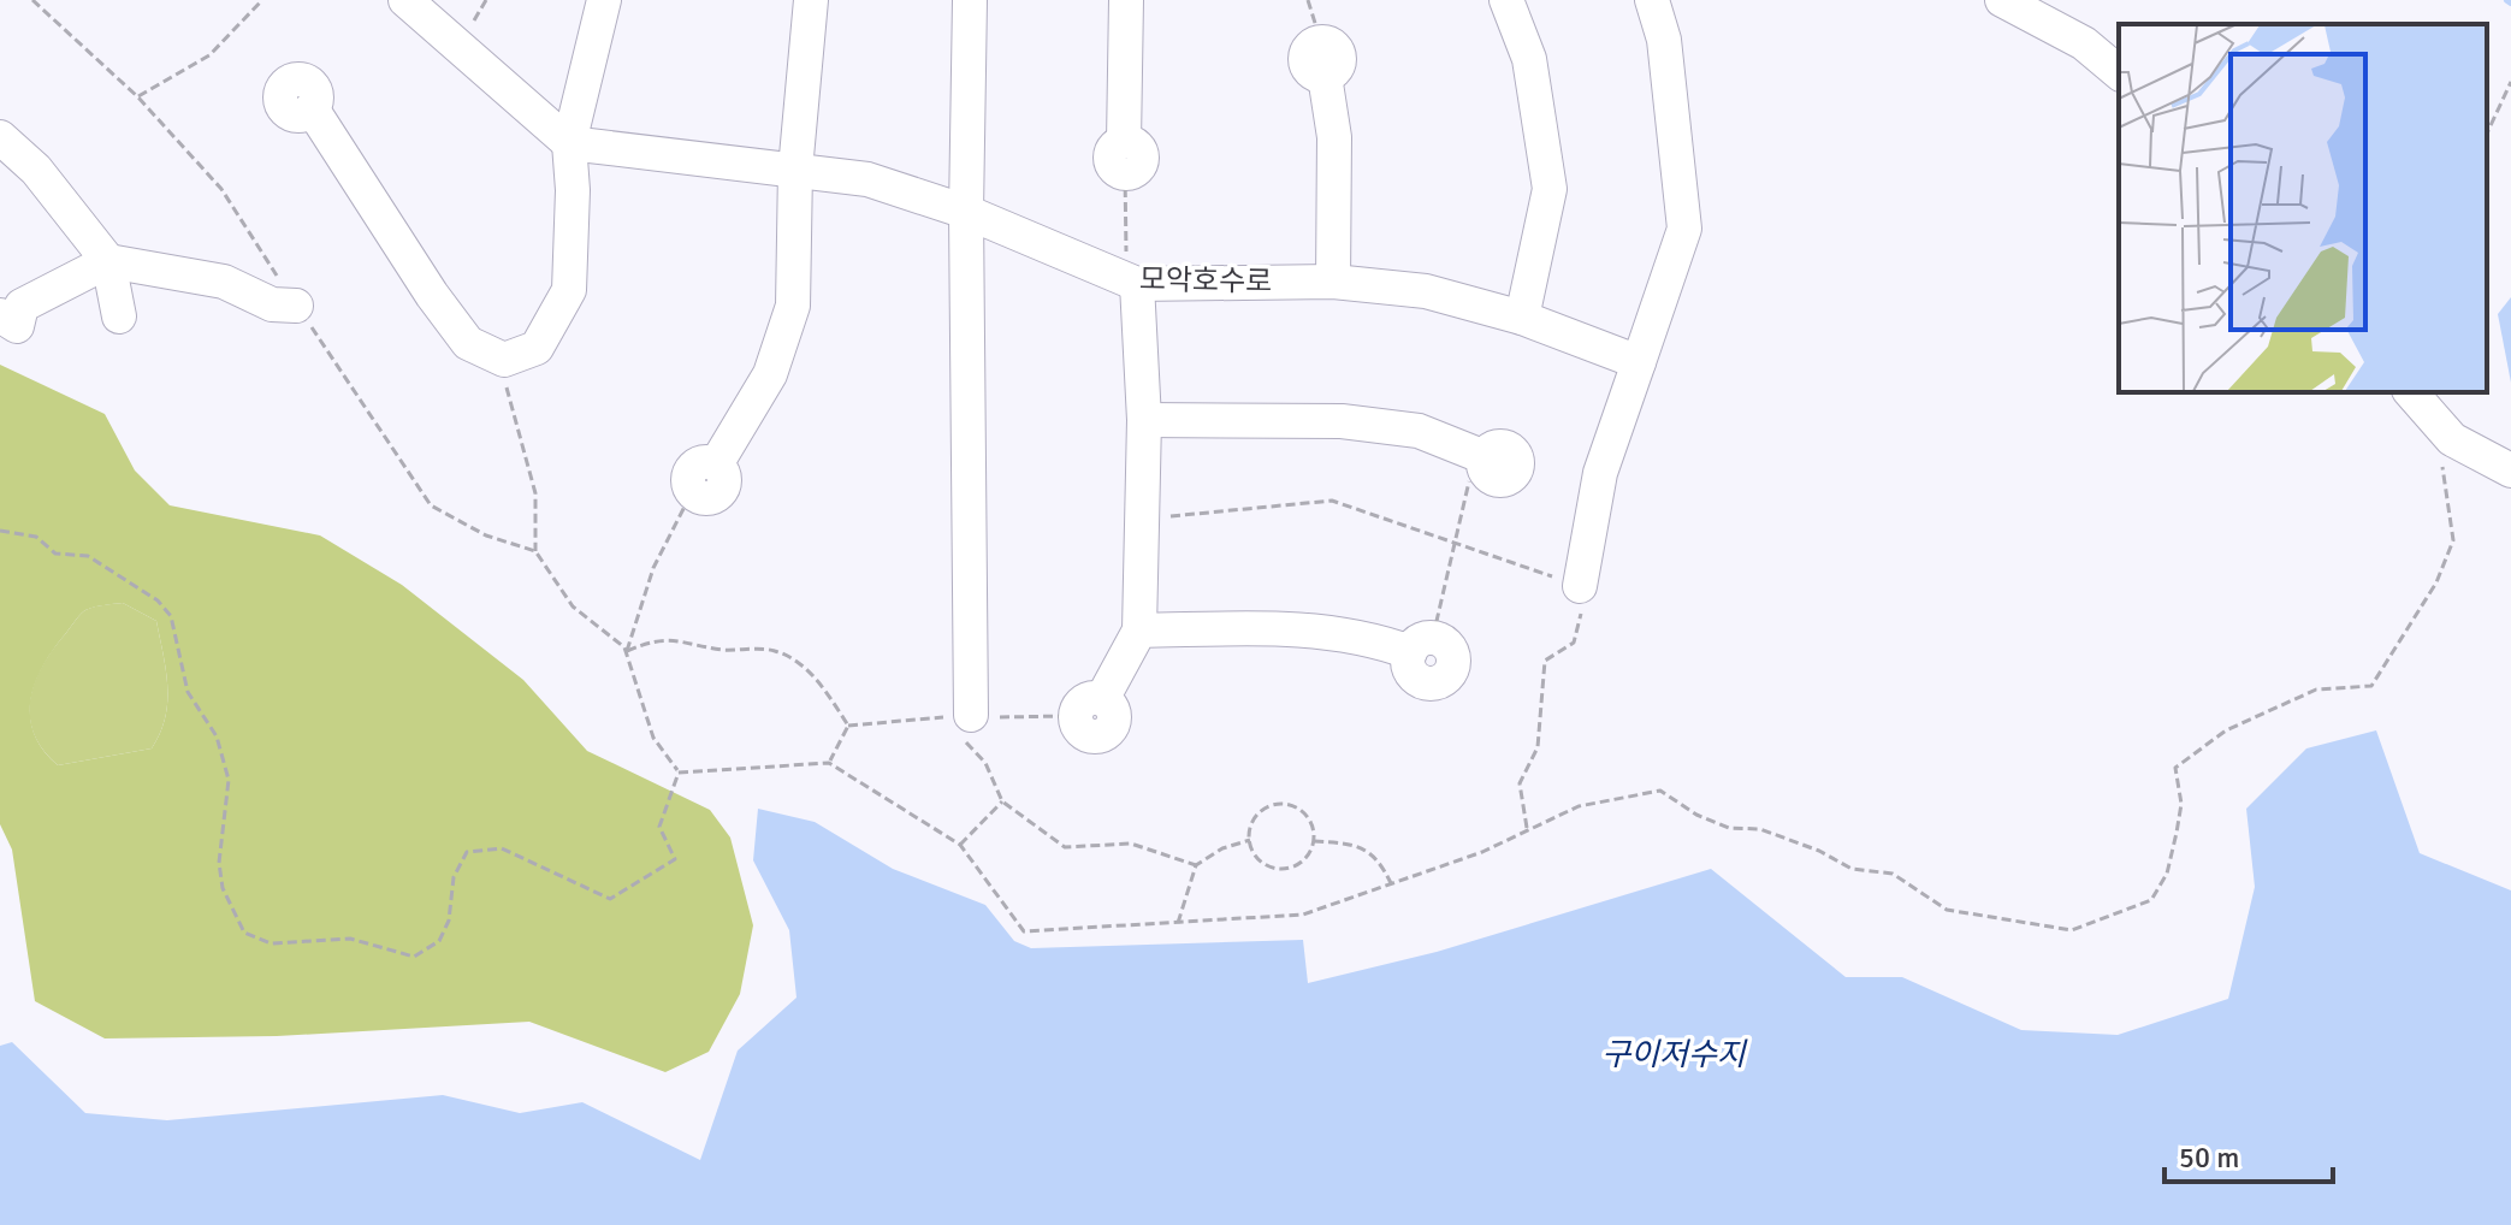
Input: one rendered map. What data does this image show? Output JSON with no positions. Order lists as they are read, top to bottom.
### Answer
{
  "streets": {
    "street": ["모악호수로"]
  },
  "water": ["구이저수지"],
  "scale_bar": "50 m"
}
